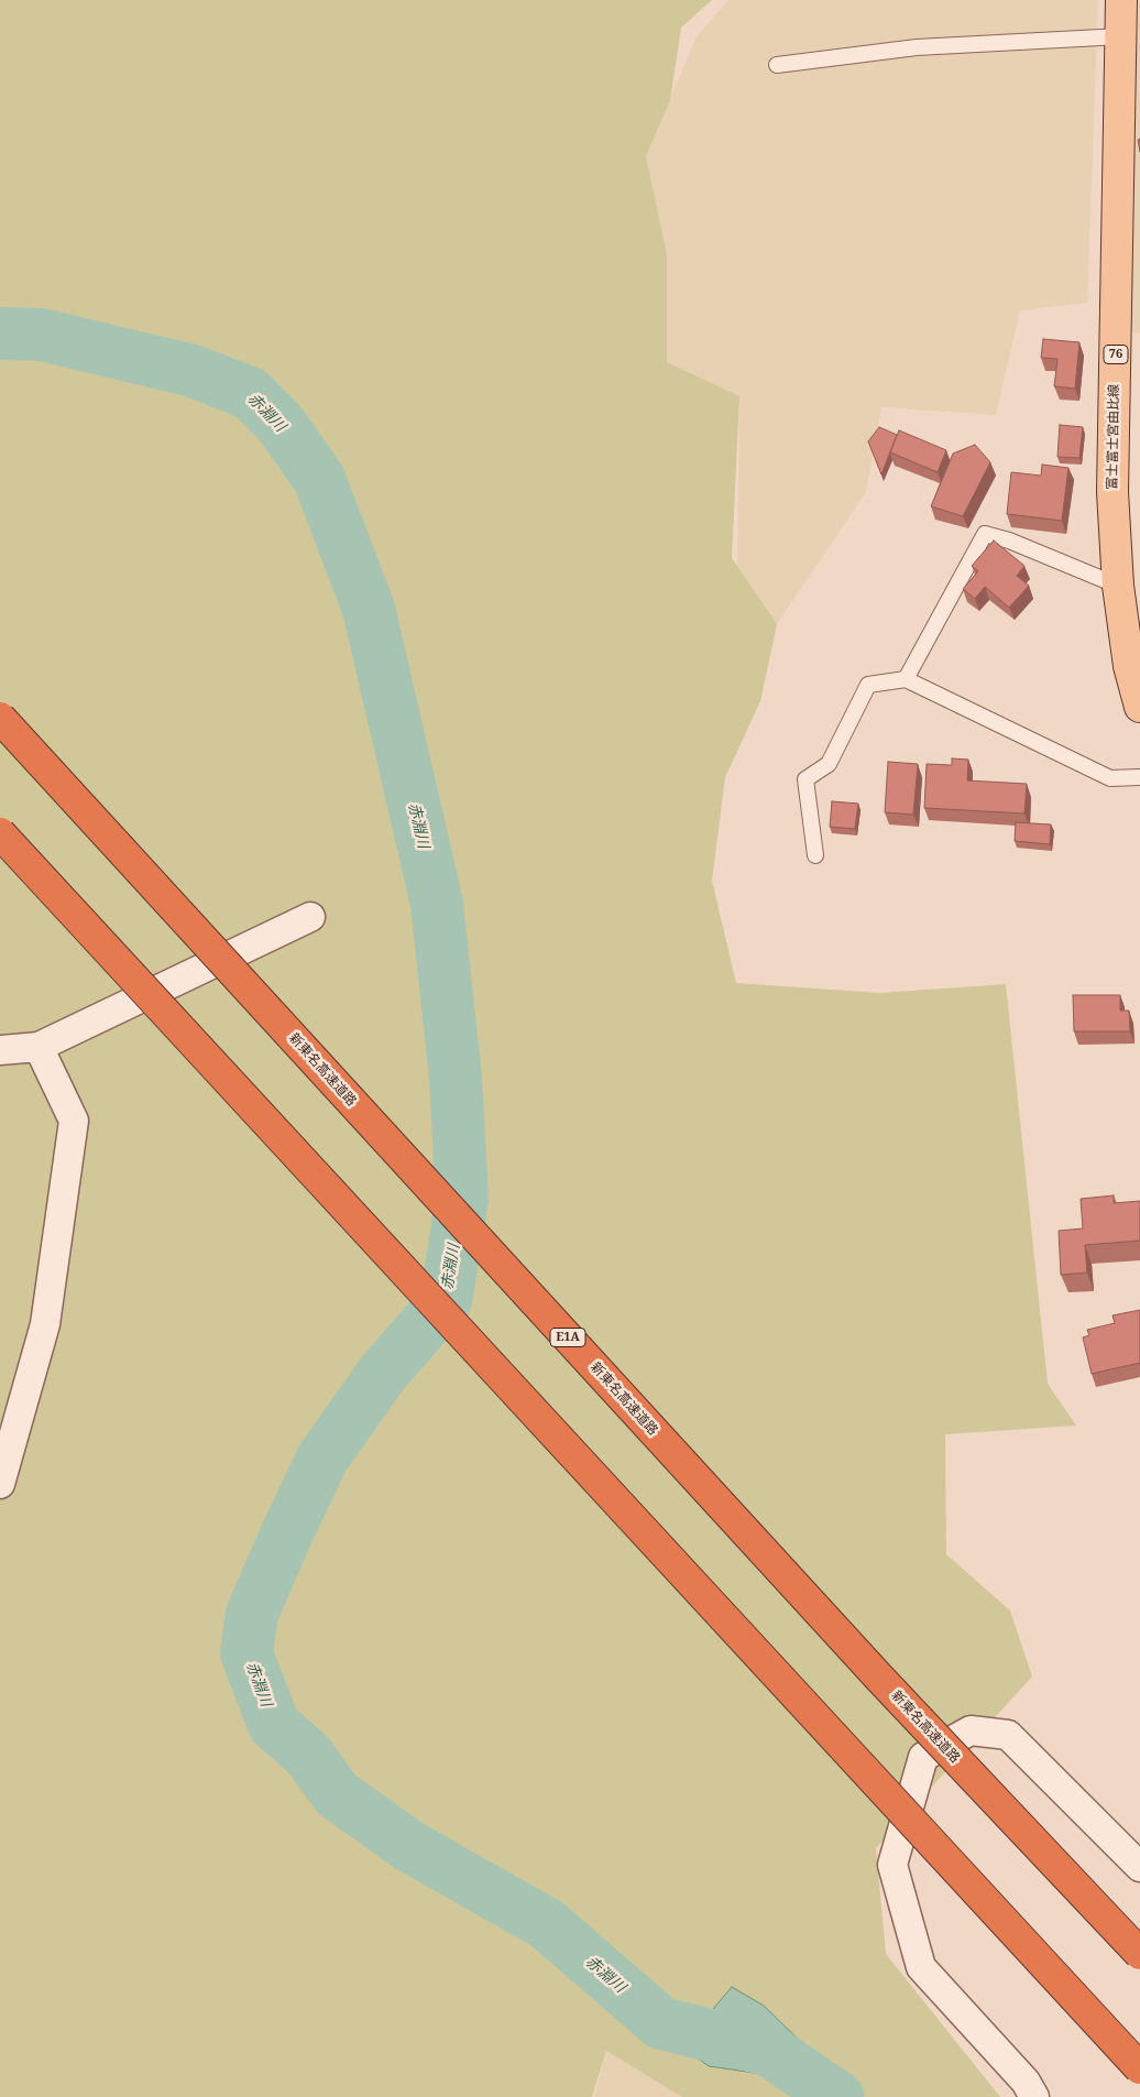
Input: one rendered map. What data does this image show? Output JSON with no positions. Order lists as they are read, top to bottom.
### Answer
{
  "streets": {
    "highway": ["新東名高速道路", "E1A"],
    "main road": ["76", "富士富士宮由比線"]
  },
  "water": ["赤淵川"]
}
